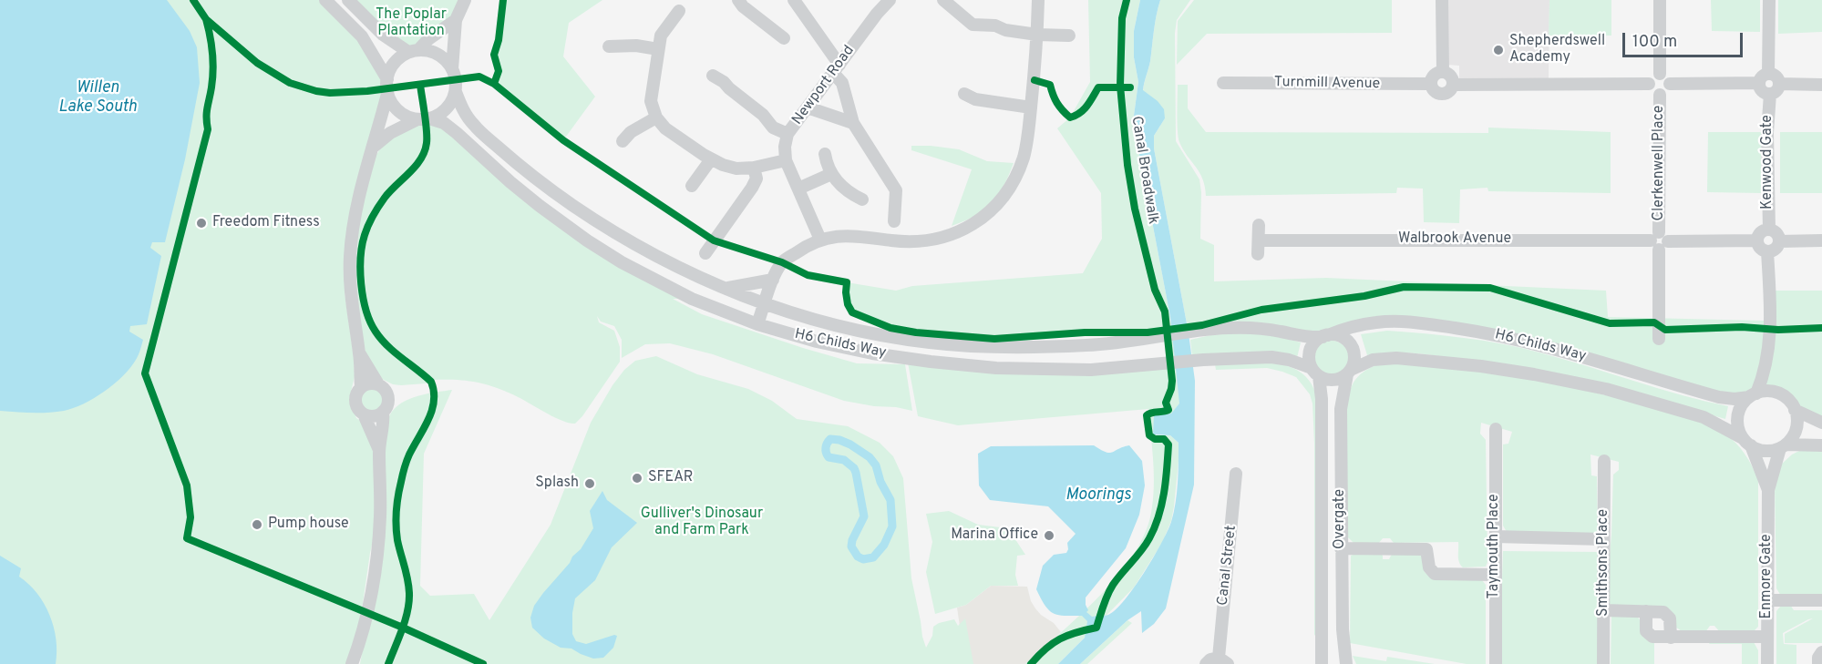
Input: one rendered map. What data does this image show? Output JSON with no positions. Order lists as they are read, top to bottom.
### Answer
{
  "streets": {
    "street": [
      "Turnmill Avenue",
      "Newport Road",
      "Kenwood Gate",
      "Clerkenwell Place",
      "Walbrook Avenue",
      "H6 Childs Way",
      "Overgate",
      "Taymouth Place",
      "Smithsons Place",
      "Canal Street",
      "Enmore Gate"
    ],
    "cycle path": ["Canal Broadwalk"]
  },
  "crossings": [
    ["Kenwood Gate", "Walbrook Avenue"],
    ["Clerkenwell Place", "Walbrook Avenue"],
    ["H6 Childs Way", "Overgate"],
    ["H6 Childs Way", "Enmore Gate"]
  ],
  "water": ["Willen Lake South", "Moorings"],
  "parks": ["The Poplar Plantation", "Gulliver's Dinosaur and Farm Park"],
  "places": [
    "Shepherdswell Academy",
    "Freedom Fitness",
    "SFEAR",
    "Splash",
    "Pump house",
    "Marina Office"
  ],
  "scale_bar": "100 m"
}
